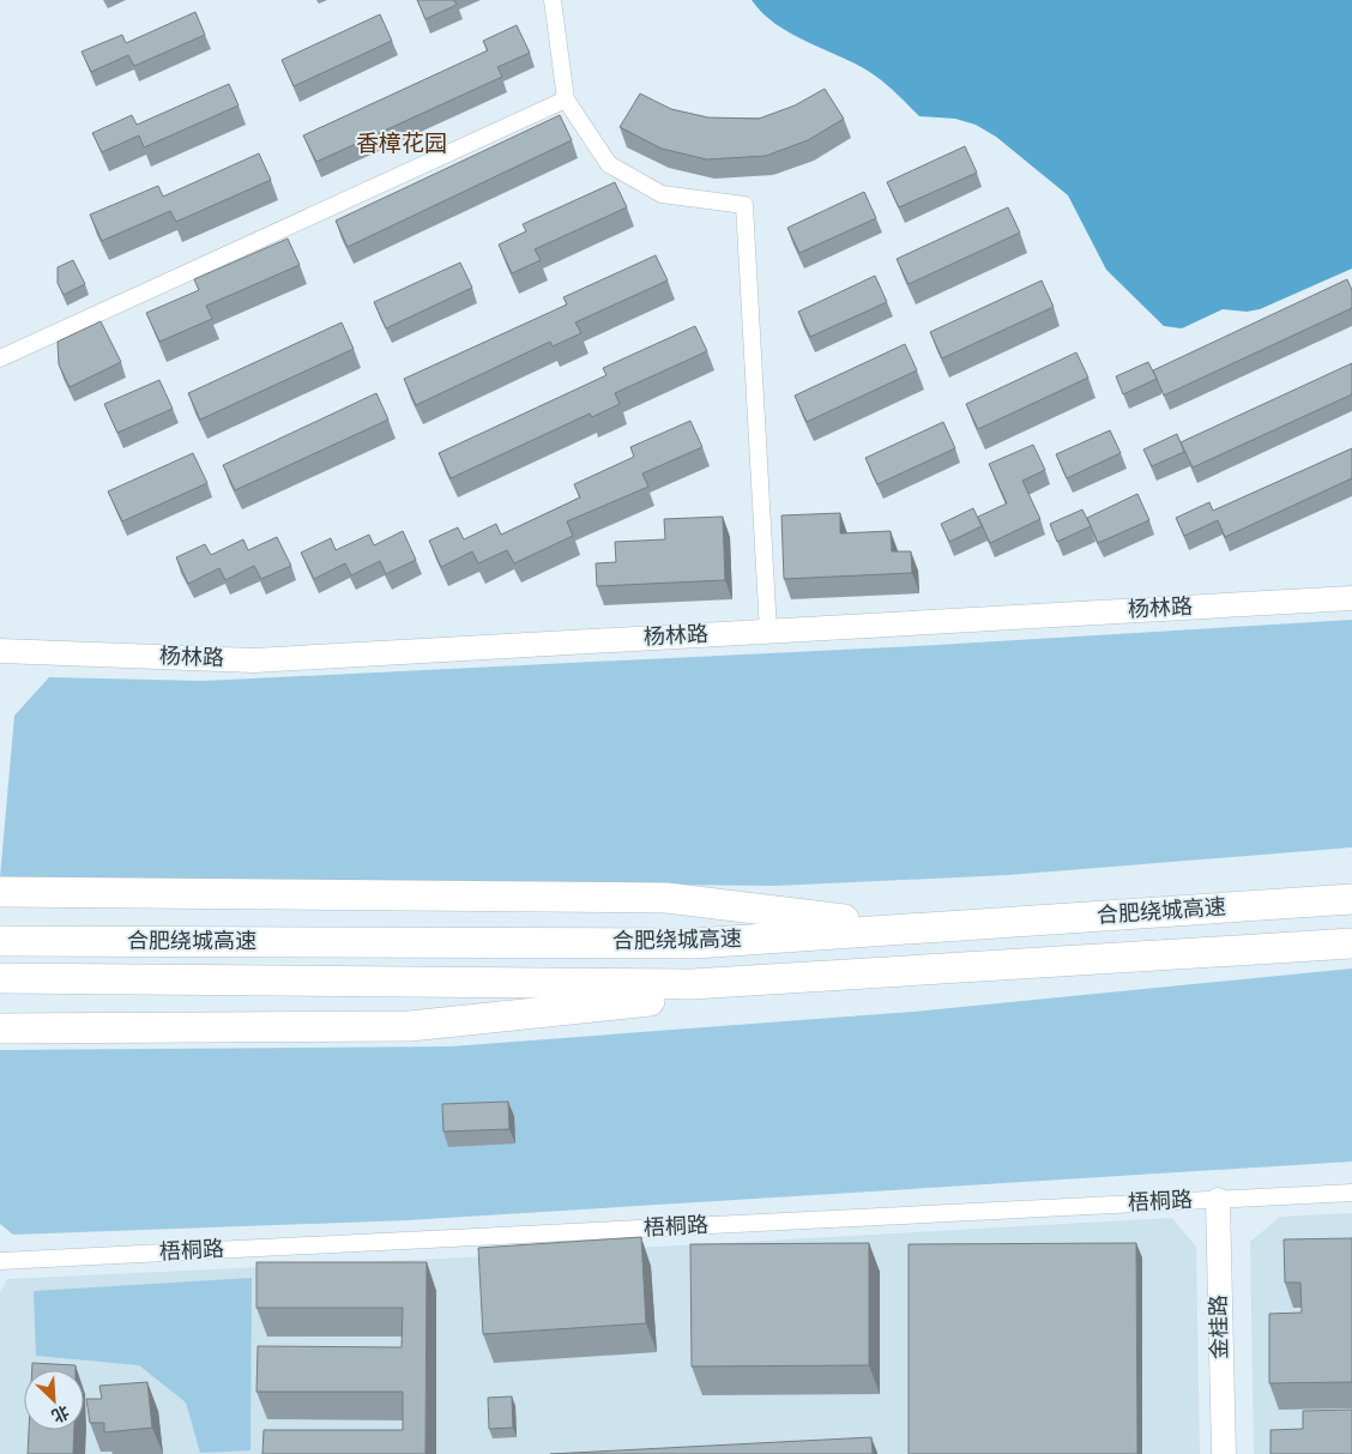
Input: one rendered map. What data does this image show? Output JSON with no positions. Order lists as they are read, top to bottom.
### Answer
{
  "streets": {
    "highway": ["合肥绕城高速"],
    "street": ["杨林路", "梧桐路", "金桂路"]
  },
  "crossings": [
    ["梧桐路", "金桂路"]
  ],
  "districts": ["香樟花园"],
  "north": "bottom right"
}
